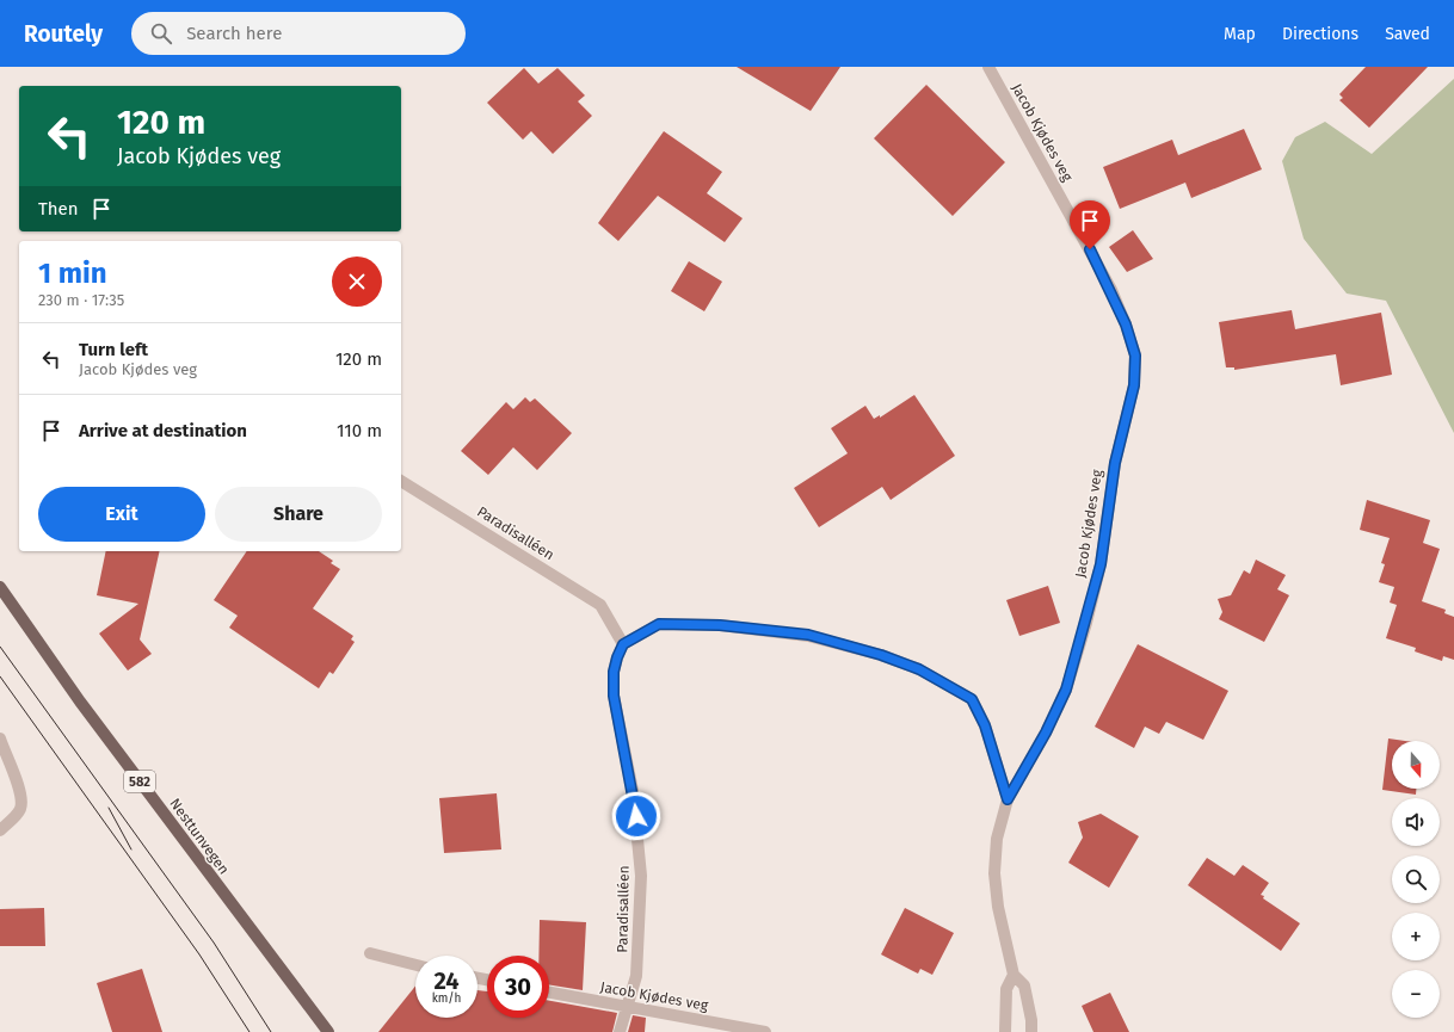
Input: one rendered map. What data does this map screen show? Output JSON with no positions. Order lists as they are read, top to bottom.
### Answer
{
  "streets": {
    "main road": ["582", "Nesttunvegen"],
    "street": ["Jacob Kjødes veg", "Paradisalléen"]
  },
  "crossings": [
    ["Jacob Kjødes veg", "Paradisalléen"]
  ],
  "north": "bottom",
  "page": {
    "header": "Routely",
    "search": "Search here",
    "nav": ["Map", "Directions", "Saved"],
    "turn": ["120 m", "Jacob Kjødes veg"],
    "then": "Then",
    "heading": ["1 min", "230 m · 17:35"],
    "list": [
      {
        "name": "Turn left",
        "note": "Jacob Kjødes veg",
        "value": "120 m"
      },
      {
        "name": "Arrive at destination",
        "value": "110 m"
      }
    ],
    "buttons": ["Exit", "Share"],
    "map_buttons": ["+", "−"],
    "speed": "24 km/h",
    "limit": "30"
  }
}
